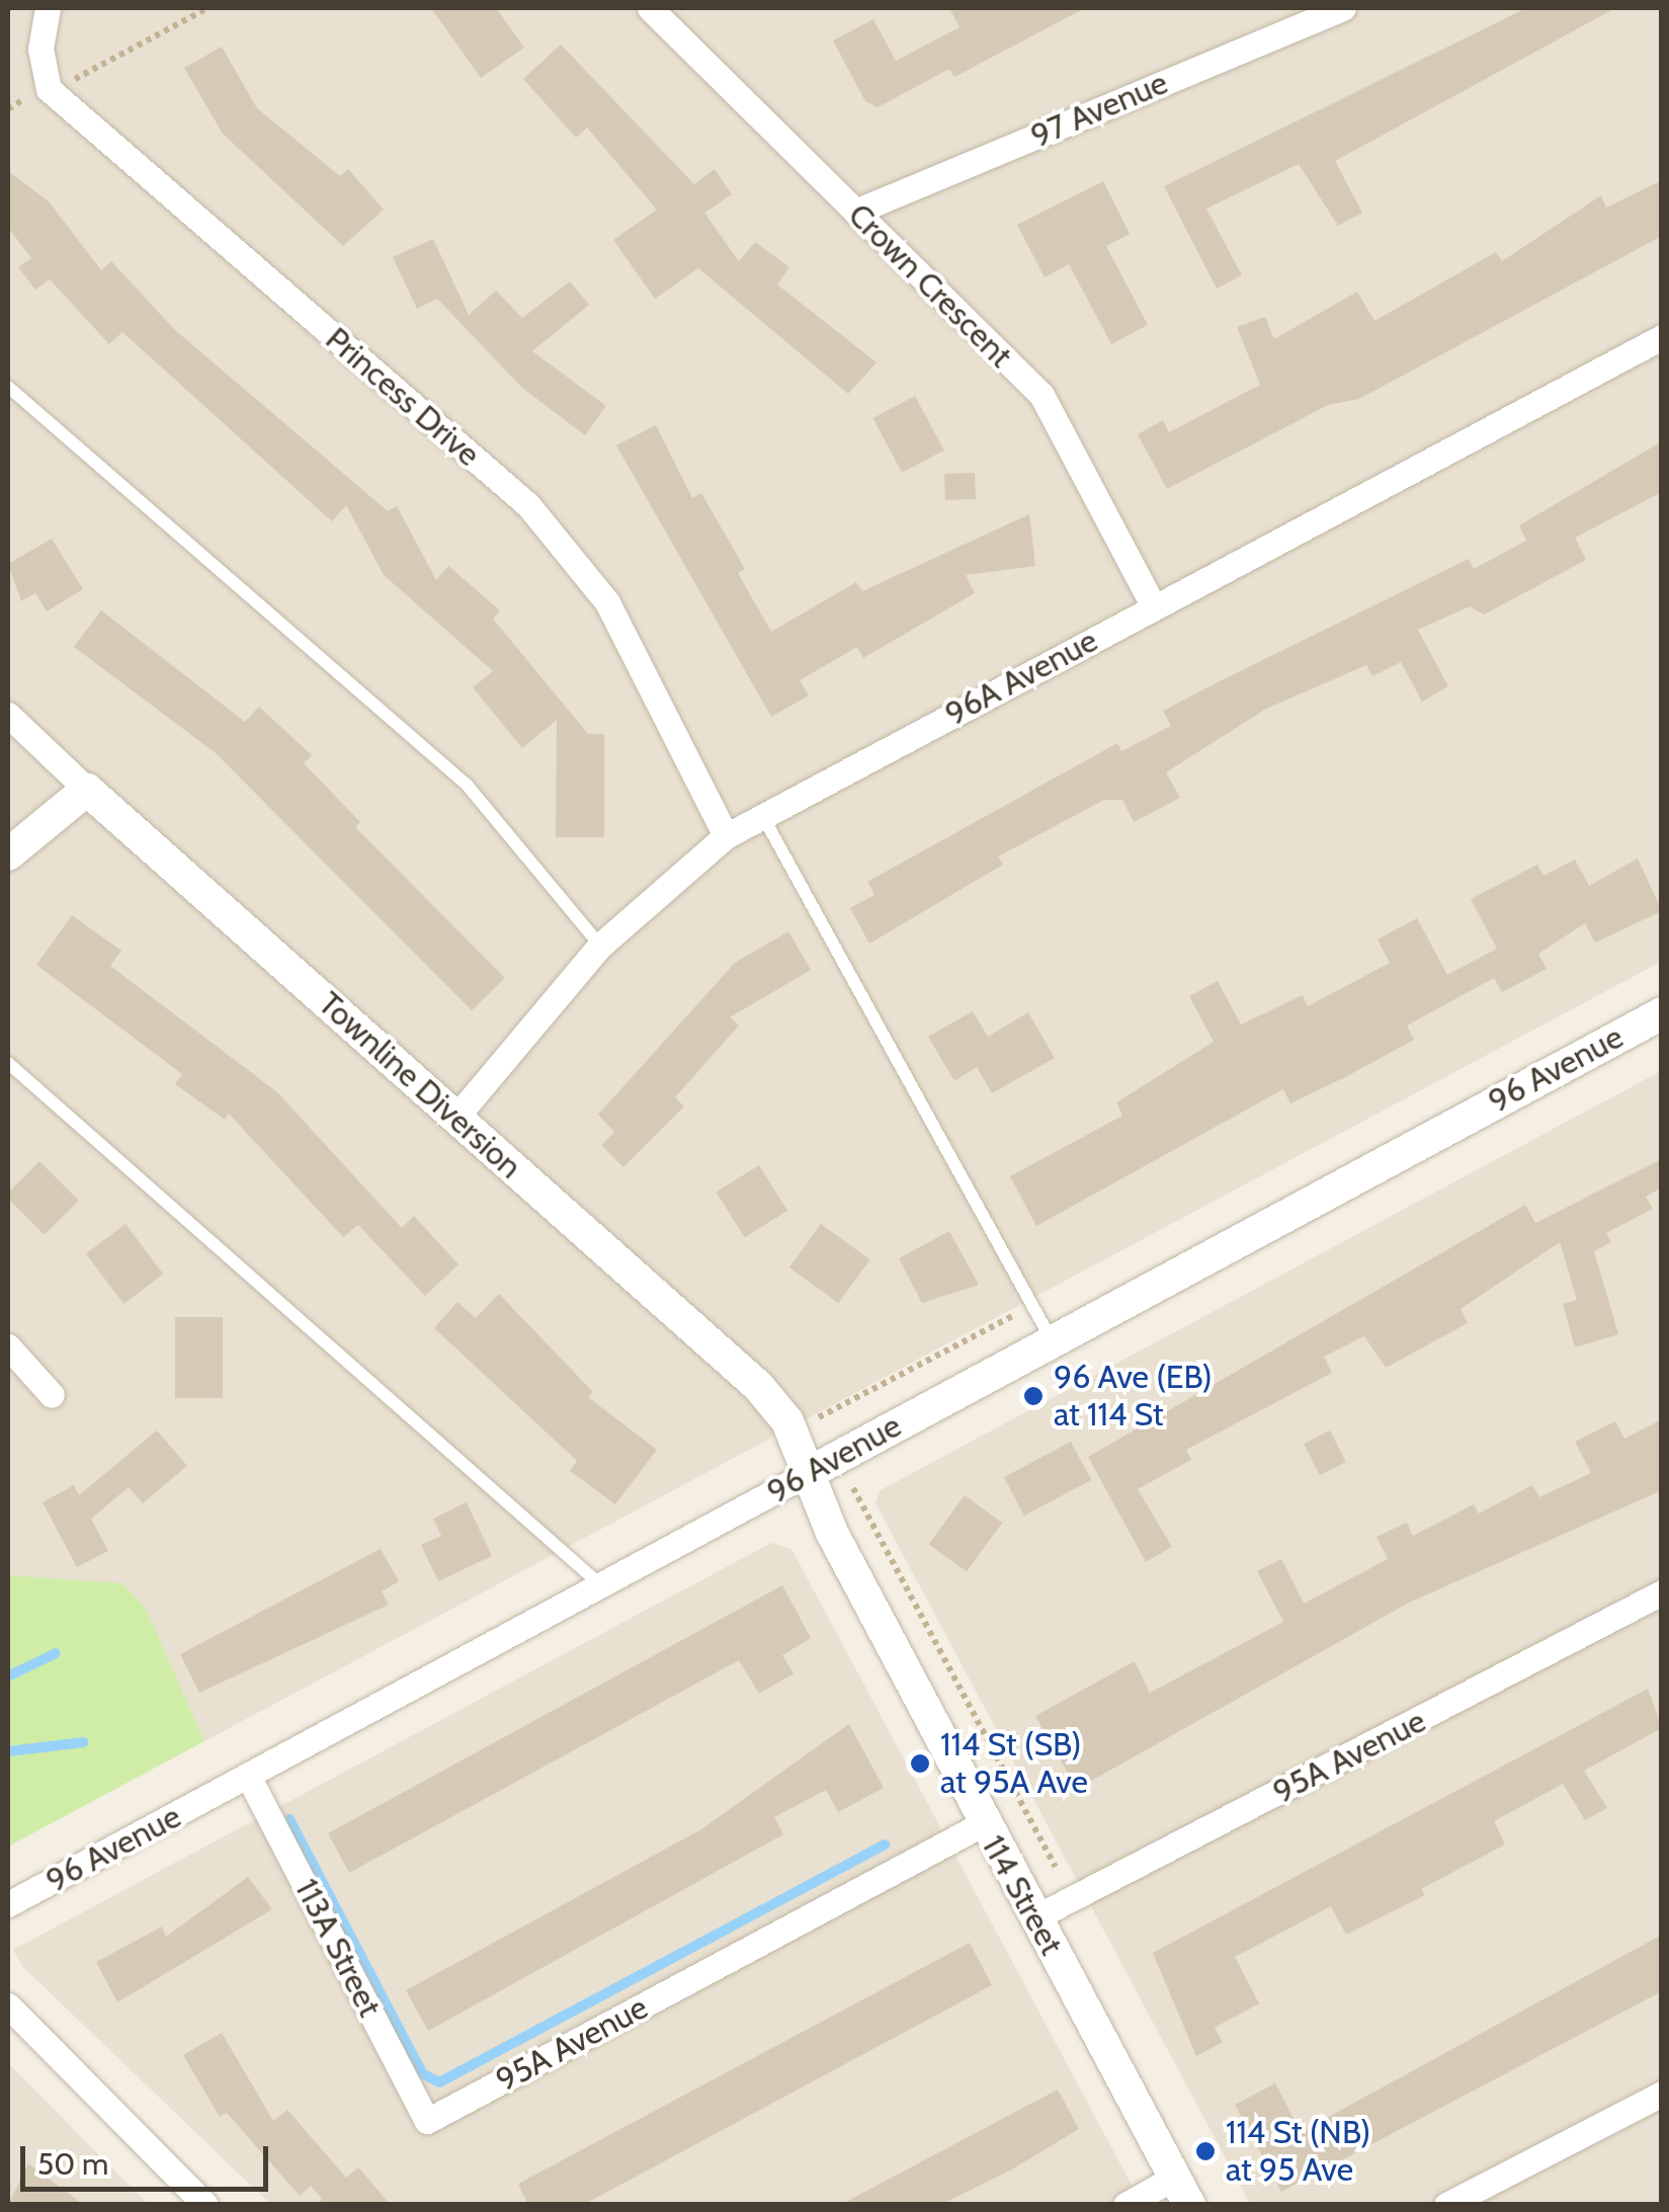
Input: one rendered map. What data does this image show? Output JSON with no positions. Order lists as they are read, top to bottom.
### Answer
{
  "streets": {
    "street": [
      "97 Avenue",
      "Crown Crescent",
      "Princess Drive",
      "96A Avenue",
      "96 Avenue",
      "Townline Diversion",
      "95A Avenue",
      "114 Street",
      "113A Street"
    ]
  },
  "crossings": [
    ["97 Avenue", "Crown Crescent"],
    ["Crown Crescent", "96A Avenue"],
    ["Princess Drive", "96A Avenue"],
    ["96A Avenue", "Townline Diversion"],
    ["96 Avenue", "Townline Diversion"],
    ["96 Avenue", "114 Street"],
    ["96 Avenue", "113A Street"],
    ["Townline Diversion", "114 Street"],
    ["95A Avenue", "114 Street"],
    ["95A Avenue", "113A Street"]
  ],
  "places": ["96 Ave (EB) at 114 St", "114 St (SB) at 95A Ave", "114 St (NB) at 95 Ave"],
  "scale_bar": "50 m"
}
